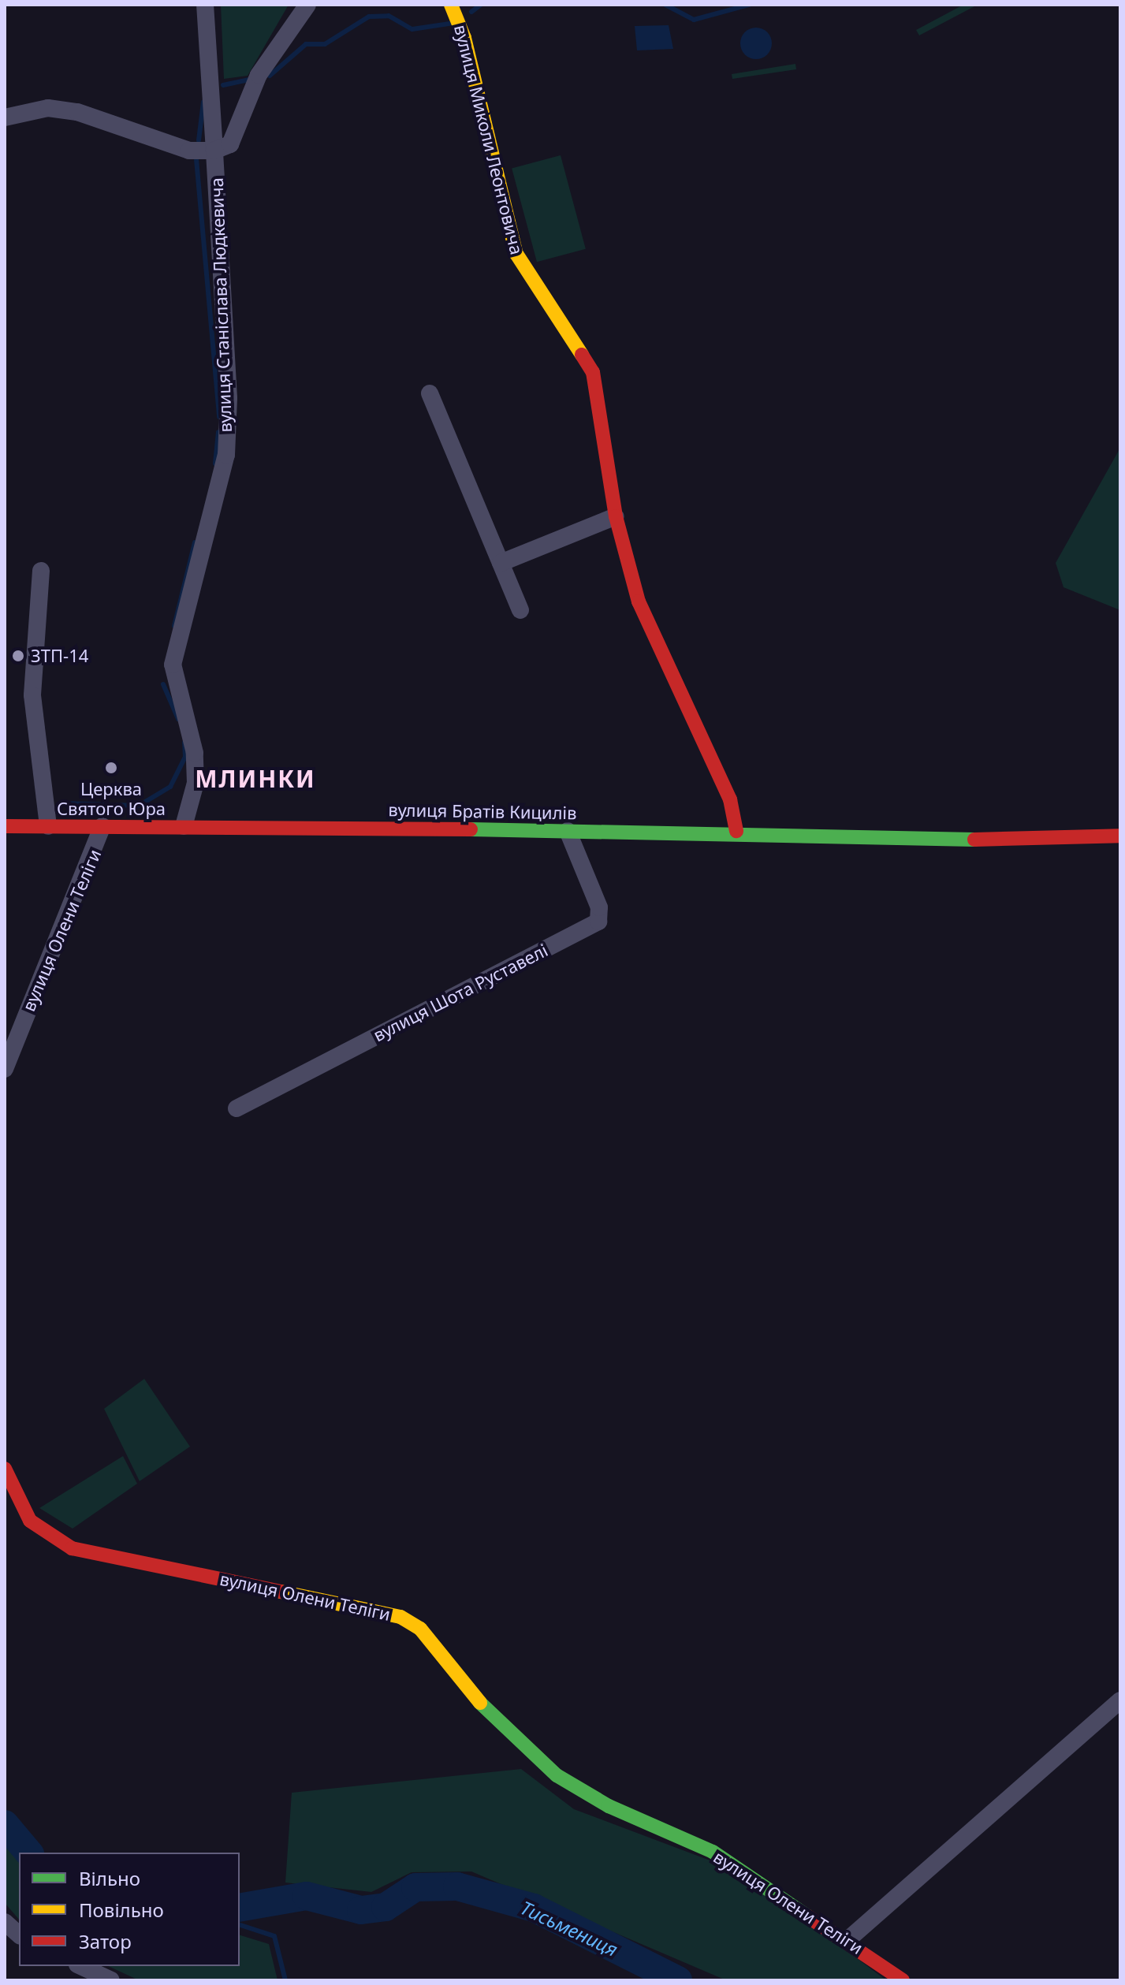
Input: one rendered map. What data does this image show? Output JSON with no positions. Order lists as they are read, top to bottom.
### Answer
{
  "streets": {
    "street": [
      "вулиця Миколи Леонтовича",
      "вулиця Станіслава Людкевича",
      "вулиця Братів Кицилів",
      "вулиця Олени Теліги",
      "вулиця Шота Руставелі"
    ]
  },
  "crossings": [
    ["вулиця Миколи Леонтовича", "вулиця Братів Кицилів"],
    ["вулиця Станіслава Людкевича", "вулиця Братів Кицилів"],
    ["вулиця Братів Кицилів", "вулиця Олени Теліги"],
    ["вулиця Братів Кицилів", "вулиця Шота Руставелі"]
  ],
  "districts": ["МЛИНКИ"],
  "water": ["Тисьмениця"],
  "places": ["ЗТП-14", "Церква Святого Юра"],
  "legend": ["Вільно", "Повільно", "Затор"]
}
